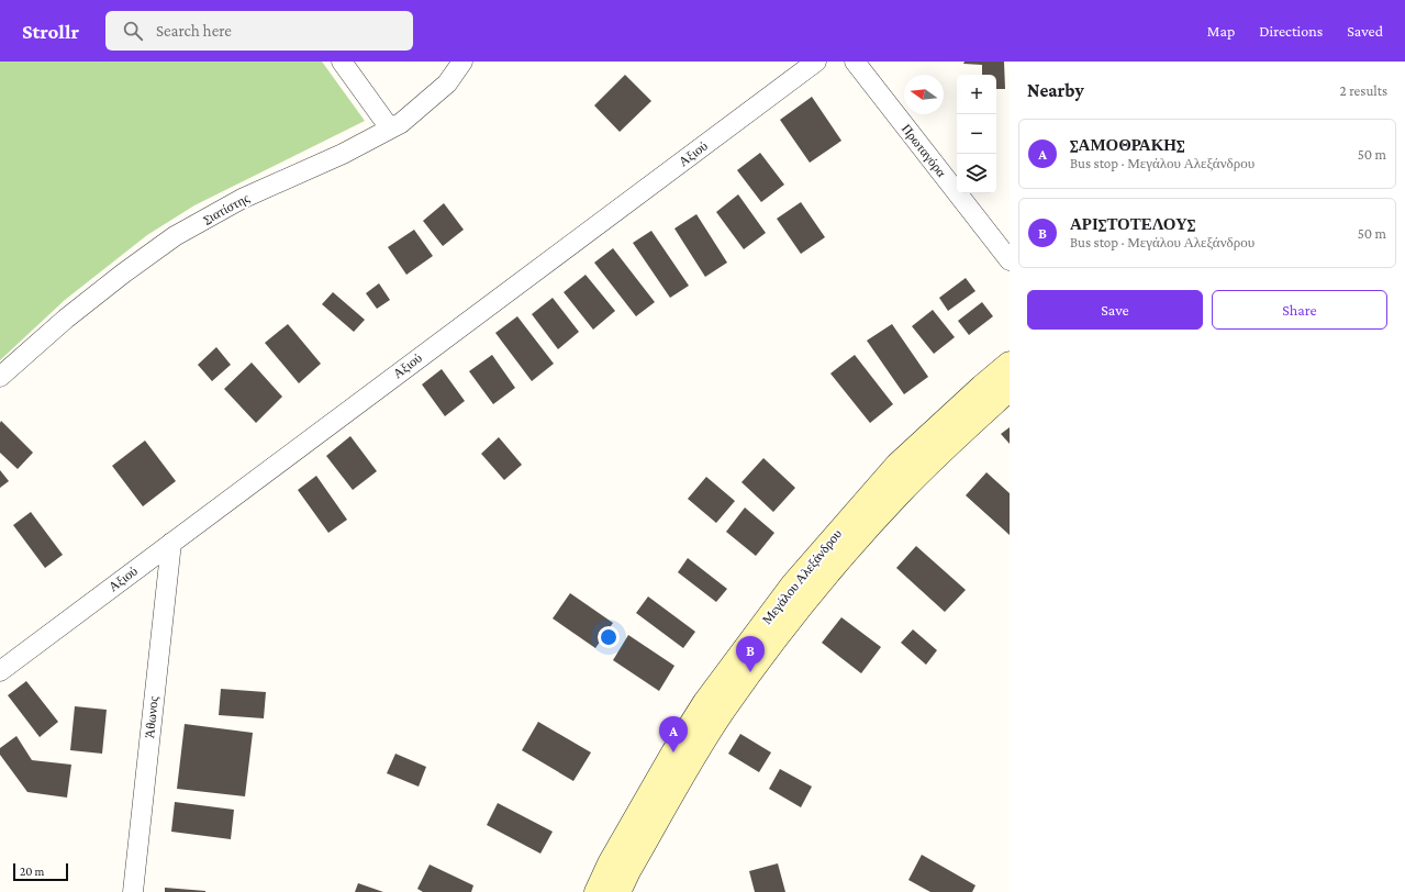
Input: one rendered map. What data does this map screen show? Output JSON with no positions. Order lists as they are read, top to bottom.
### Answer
{
  "streets": {
    "street": [
      "Πρωταγόρα",
      "Αξιού",
      "Σιατίστης",
      "Μεγάλου Αλεξάνδρου",
      "Άθωνος"
    ]
  },
  "crossings": [
    ["Αξιού", "Άθωνος"]
  ],
  "scale_bar": "20 m",
  "north": "left",
  "page": {
    "header": "Strollr",
    "search": "Search here",
    "nav": ["Map", "Directions", "Saved"],
    "heading": ["Nearby", "2 results"],
    "map_buttons": ["+", "−"],
    "list": [
      {
        "mark": "A",
        "name": "ΣΑΜΟΘΡΑΚΗΣ",
        "note": "Bus stop · Μεγάλου Αλεξάνδρου",
        "value": "50 m"
      },
      {
        "mark": "B",
        "name": "ΑΡΙΣΤΟΤΕΛΟΥΣ",
        "note": "Bus stop · Μεγάλου Αλεξάνδρου",
        "value": "50 m"
      }
    ],
    "buttons": ["Save", "Share"],
    "pins": ["B", "A"],
    "scale": "20 m"
  }
}
